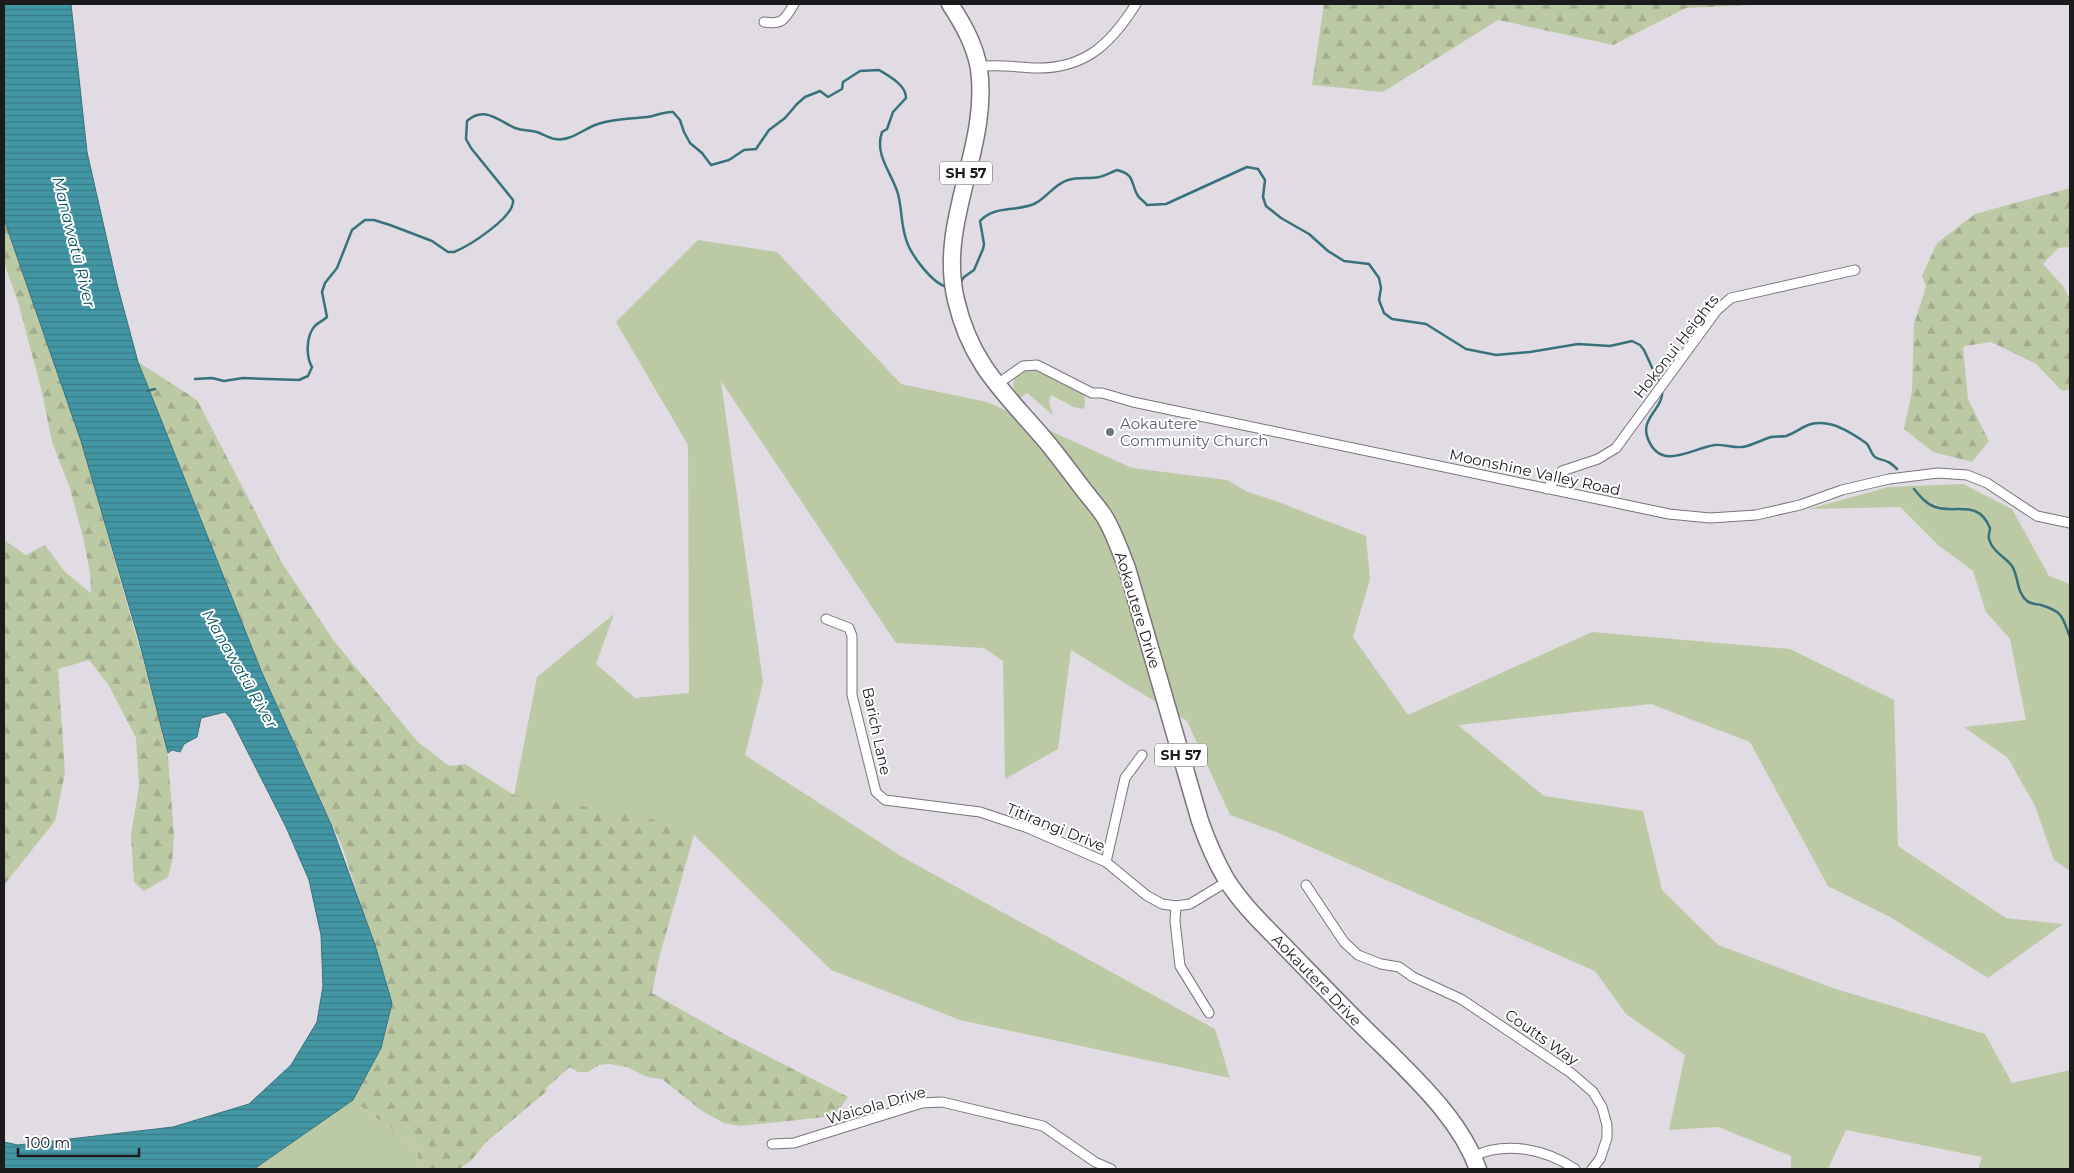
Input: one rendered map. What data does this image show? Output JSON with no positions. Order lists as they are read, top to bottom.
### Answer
{
  "streets": {
    "highway": ["SH 57", "Aokautere Drive"],
    "street": [
      "Hokonui Heights",
      "Moonshine Valley Road",
      "Barich Lane",
      "Titirangi Drive",
      "Coutts Way",
      "Waicola Drive"
    ]
  },
  "crossings": [
    ["Hokonui Heights", "Moonshine Valley Road"],
    ["Moonshine Valley Road", "Aokautere Drive"],
    ["Barich Lane", "Titirangi Drive"]
  ],
  "water": ["Manawatū River"],
  "places": ["Aokautere Community Church"],
  "scale_bar": "100 m"
}
